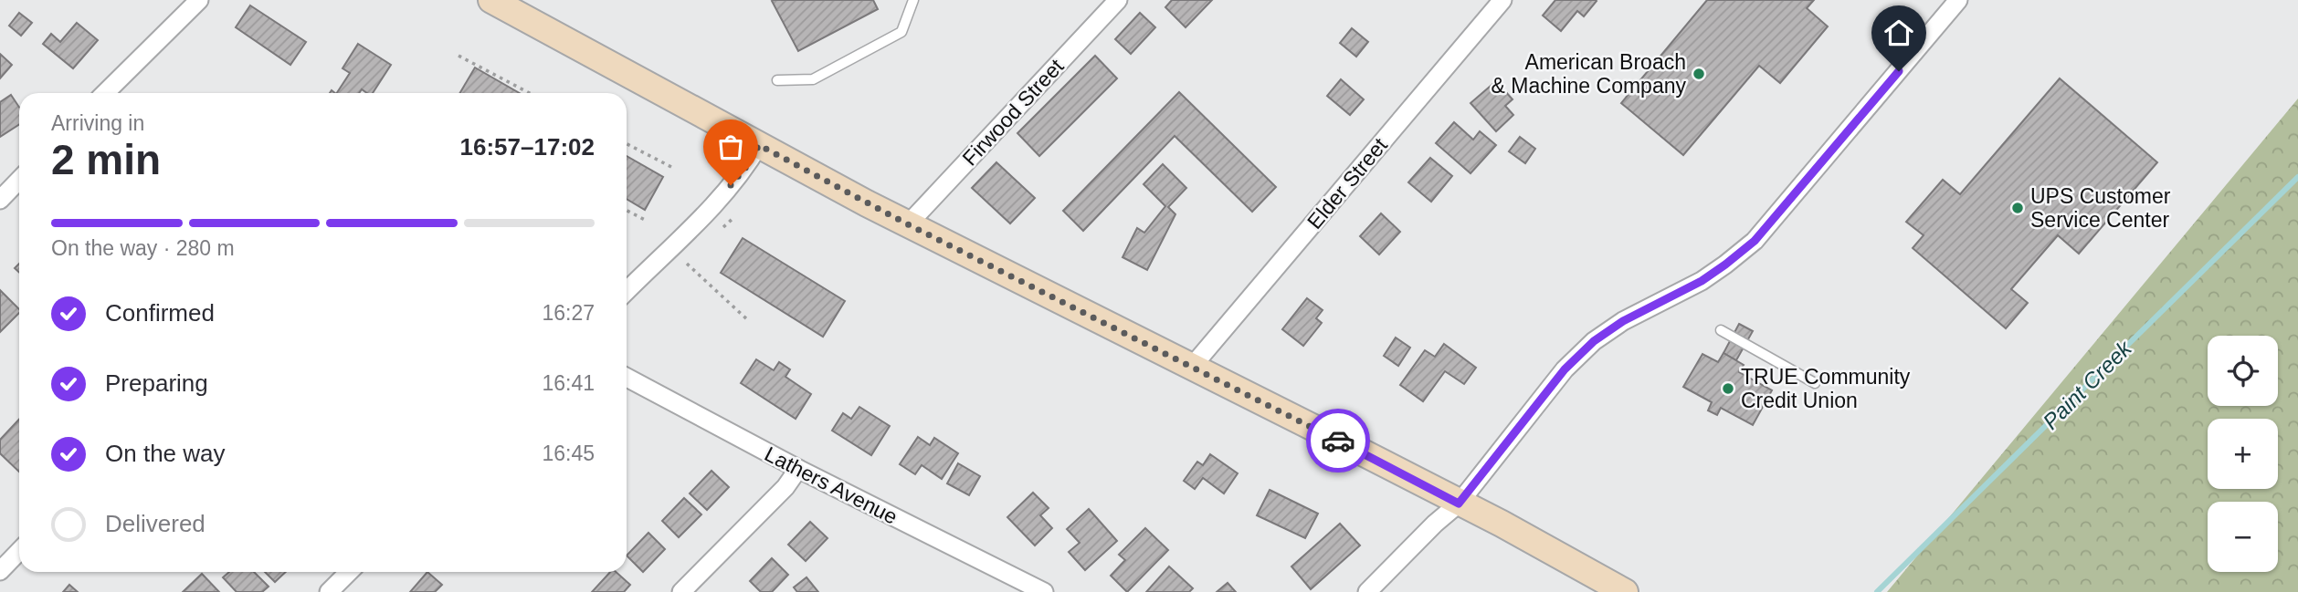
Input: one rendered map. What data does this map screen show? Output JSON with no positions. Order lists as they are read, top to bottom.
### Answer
{
  "streets": {
    "street": ["Firwood Street", "Elder Street", "Lathers Avenue"]
  },
  "water": ["Paint Creek"],
  "places": ["American Broach & Machine Company", "UPS Customer Service Center", "TRUE Community Credit Union"],
  "page": {
    "heading": ["2 min", "Arriving in", "16:57–17:02"],
    "bar": "On the way · 280 m",
    "list": [
      ["Confirmed", "16:27"],
      ["Preparing", "16:41"],
      ["On the way", "16:45"],
      "Delivered"
    ],
    "map_buttons": ["+", "−"]
  }
}
